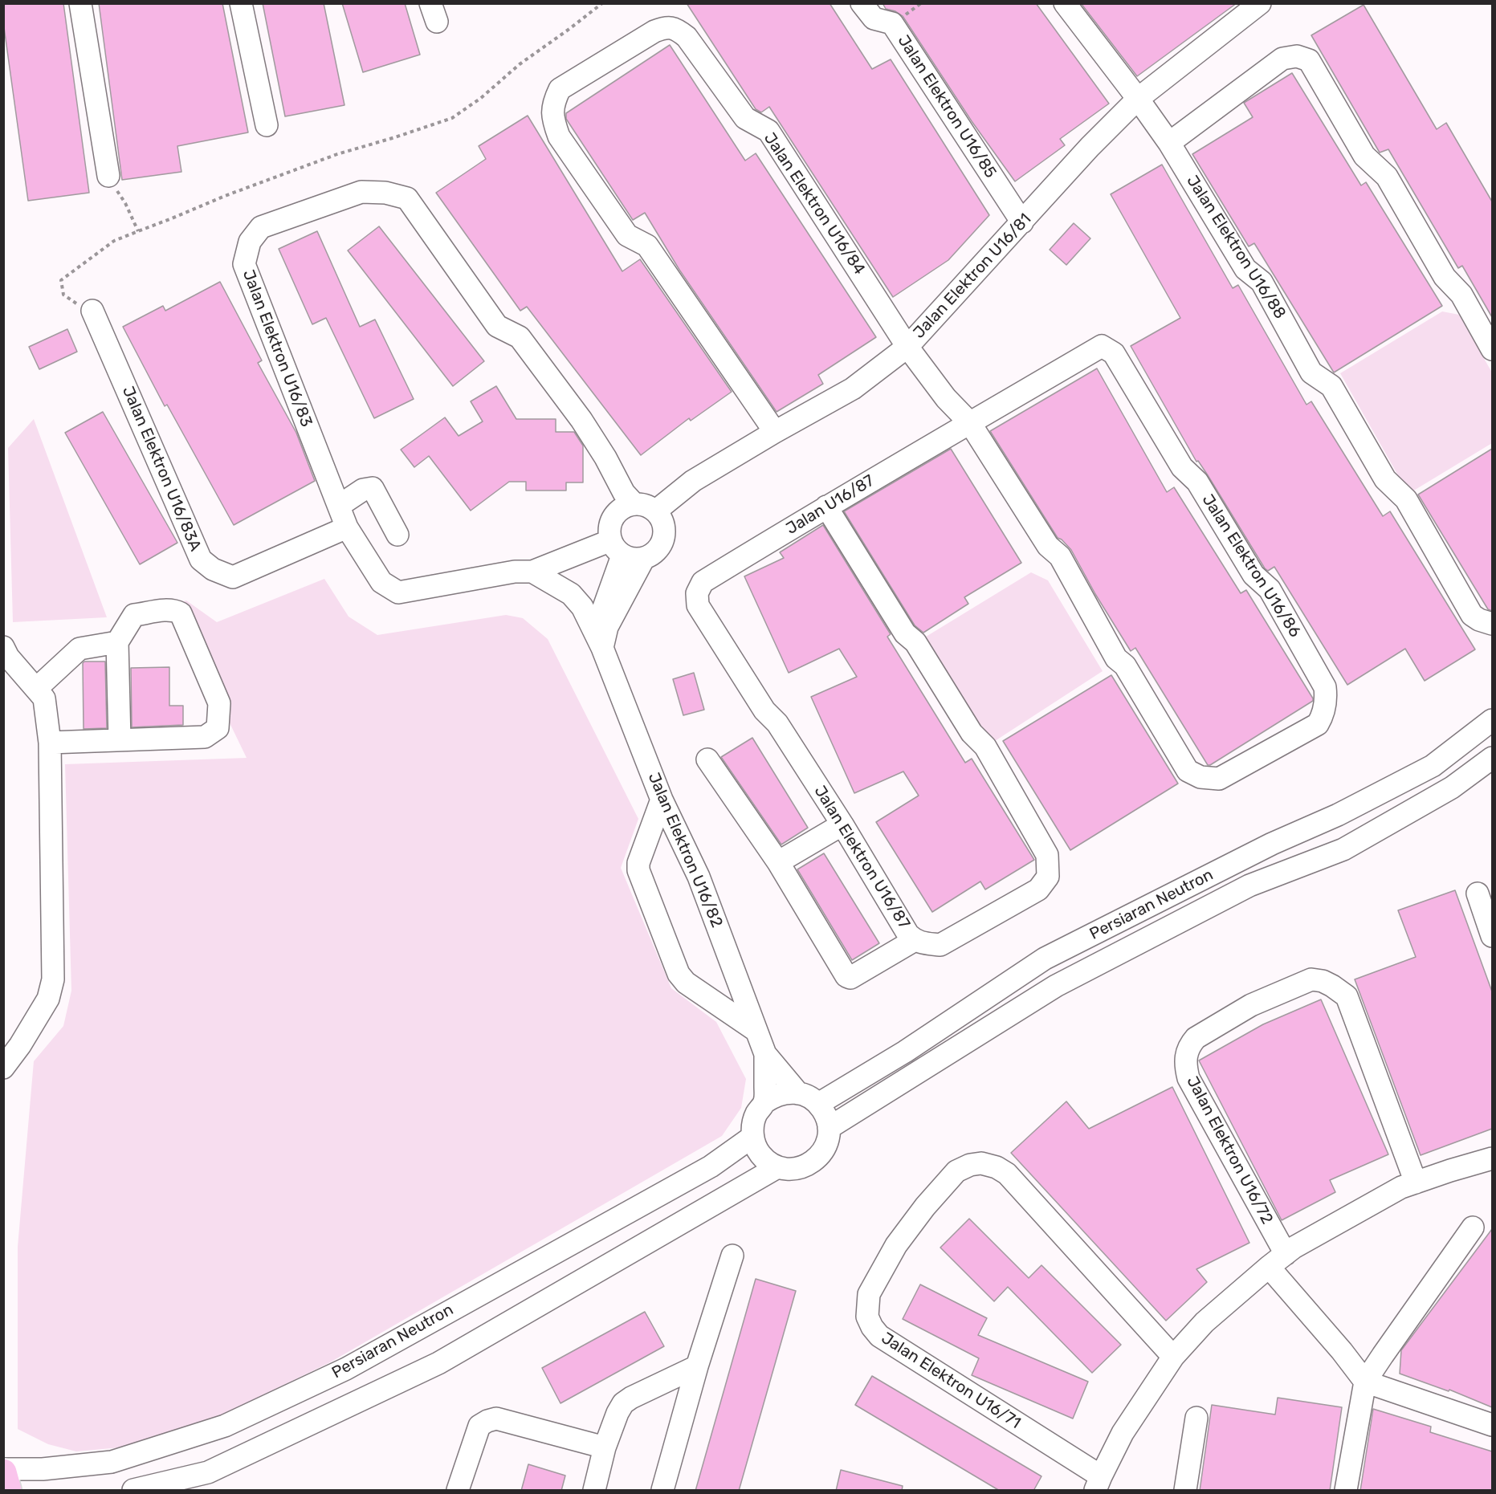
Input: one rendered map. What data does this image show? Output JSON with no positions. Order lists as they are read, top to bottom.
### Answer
{
  "streets": {
    "street": [
      "Jalan Elektron U16/85",
      "Jalan Elektron U16/84",
      "Jalan Elektron U16/88",
      "Jalan Elektron U16/81",
      "Jalan Elektron U16/83",
      "Jalan Elektron U16/83A",
      "Jalan U16/87",
      "Jalan Elektron U16/86",
      "Jalan Elektron U16/82",
      "Jalan Elektron U16/87",
      "Persiaran Neutron",
      "Jalan Elektron U16/72",
      "Jalan Elektron U16/71"
    ]
  },
  "crossings": [
    ["Jalan Elektron U16/85", "Jalan Elektron U16/81"],
    ["Jalan Elektron U16/84", "Jalan Elektron U16/81"],
    ["Jalan Elektron U16/84", "Jalan Elektron U16/86"],
    ["Jalan Elektron U16/88", "Jalan Elektron U16/81"],
    ["Jalan Elektron U16/81", "Jalan Elektron U16/83"],
    ["Jalan Elektron U16/81", "Jalan Elektron U16/86"],
    ["Jalan Elektron U16/83", "Jalan Elektron U16/83A"],
    ["Jalan U16/87", "Jalan Elektron U16/86"],
    ["Jalan U16/87", "Jalan Elektron U16/87"]
  ]
}
